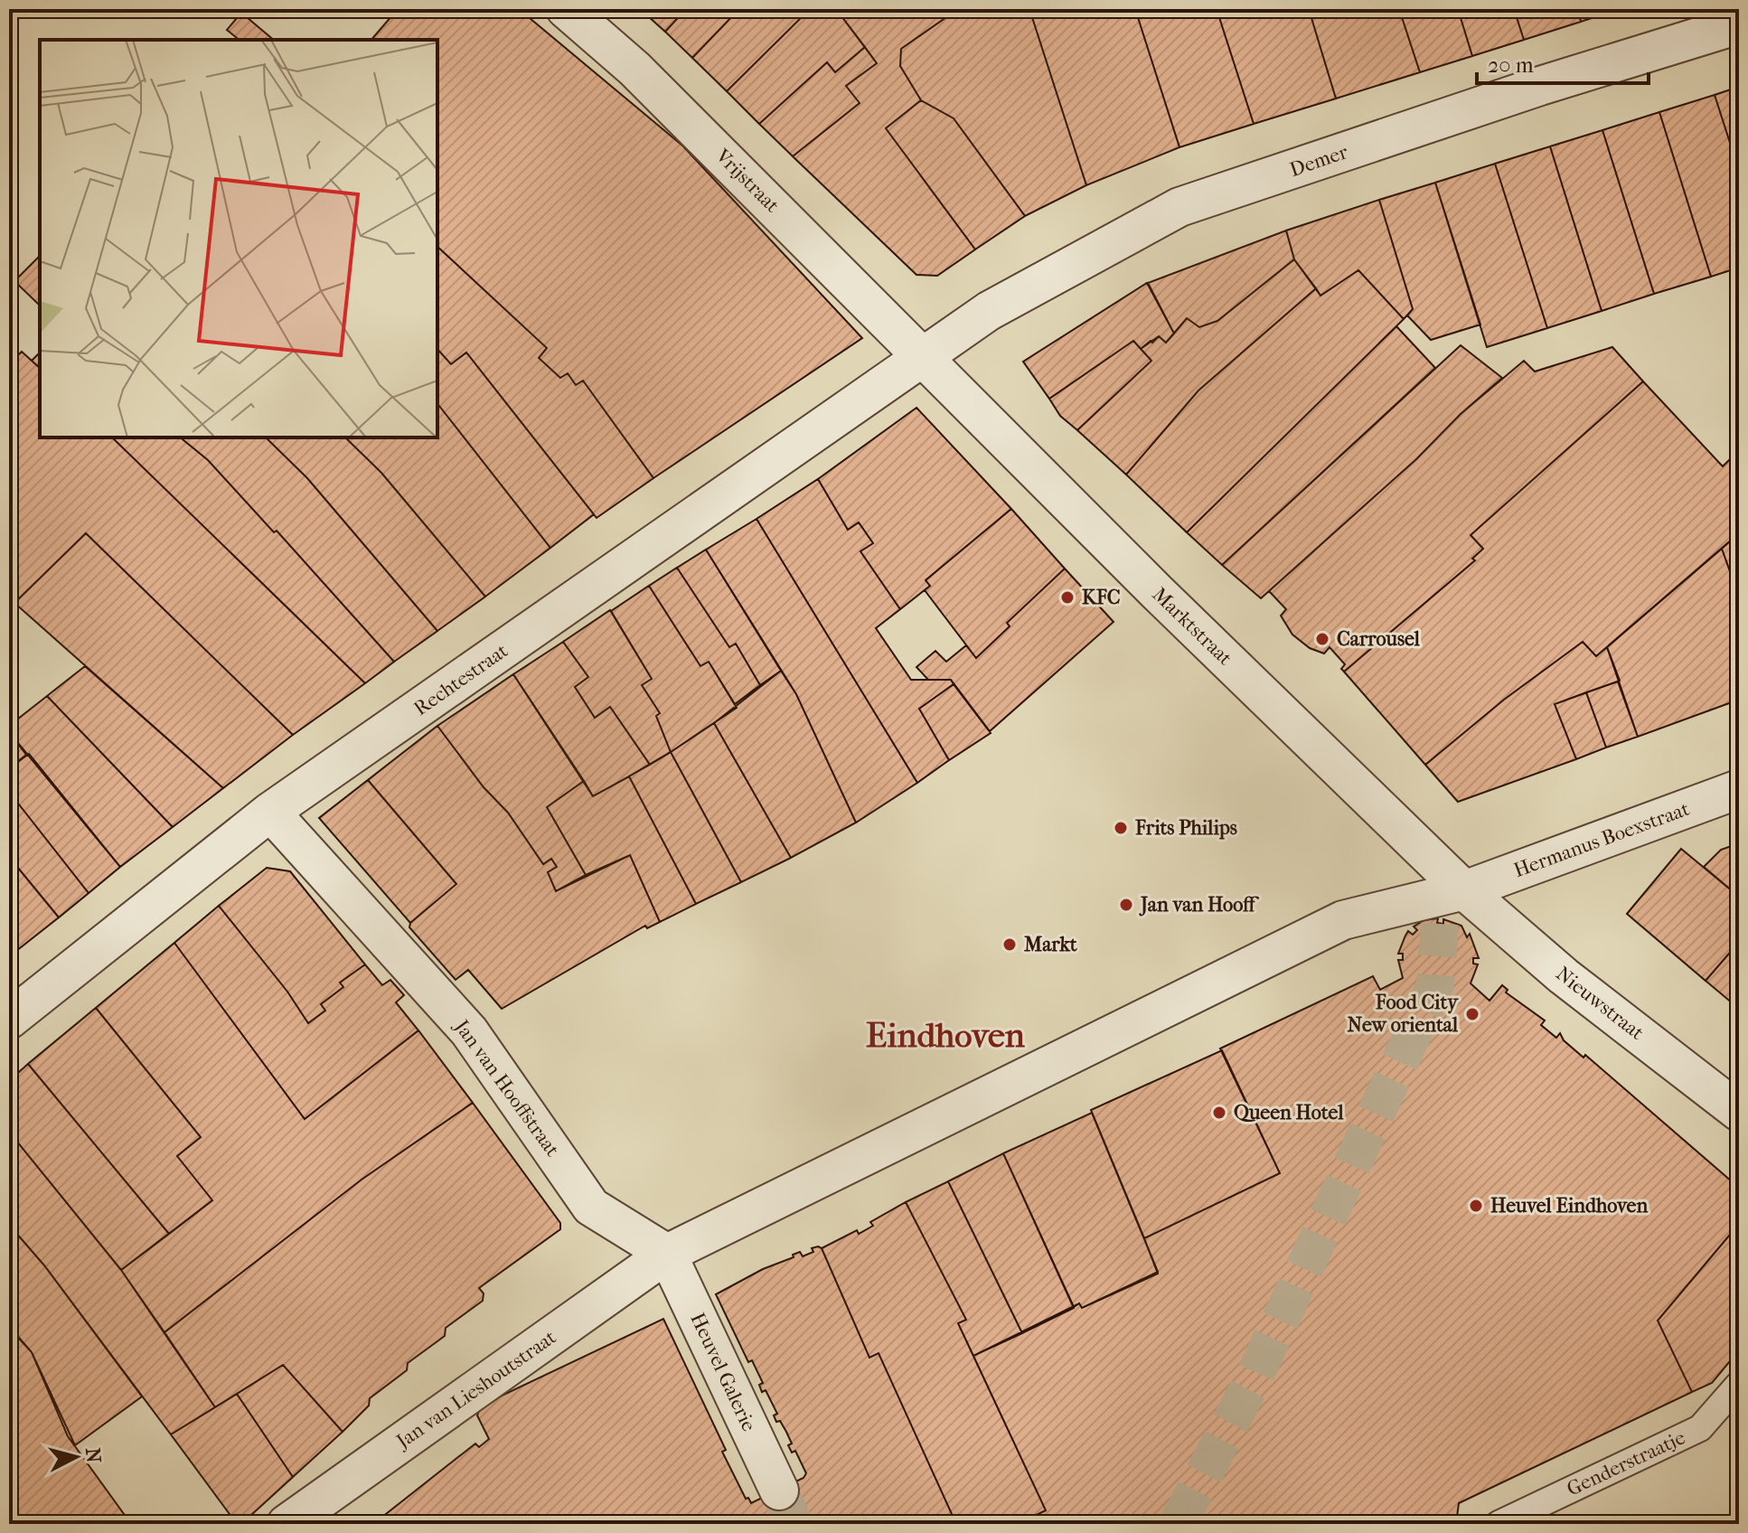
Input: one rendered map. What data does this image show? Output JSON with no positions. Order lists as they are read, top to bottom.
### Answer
{
  "streets": {
    "street": [
      "Demer",
      "Vrijstraat",
      "Marktstraat",
      "Rechtestraat",
      "Hermanus Boexstraat",
      "Nieuwstraat",
      "Jan van Hooffstraat",
      "Heuvel Galerie",
      "Jan van Lieshoutstraat"
    ],
    "lane": ["Genderstraatje"]
  },
  "crossings": [
    ["Demer", "Vrijstraat"],
    ["Demer", "Marktstraat"],
    ["Demer", "Rechtestraat"],
    ["Vrijstraat", "Marktstraat"],
    ["Vrijstraat", "Rechtestraat"],
    ["Marktstraat", "Rechtestraat"],
    ["Marktstraat", "Hermanus Boexstraat"],
    ["Marktstraat", "Nieuwstraat"],
    ["Rechtestraat", "Jan van Hooffstraat"],
    ["Hermanus Boexstraat", "Nieuwstraat"],
    ["Jan van Hooffstraat", "Heuvel Galerie"],
    ["Jan van Hooffstraat", "Jan van Lieshoutstraat"],
    ["Heuvel Galerie", "Jan van Lieshoutstraat"]
  ],
  "districts": ["Eindhoven"],
  "places": [
    "KFC",
    "Carrousel",
    "Frits Philips",
    "Jan van Hooff",
    "Markt",
    "Food City New oriental",
    "Queen Hotel",
    "Heuvel Eindhoven"
  ],
  "scale_bar": "20 m",
  "north": "right"
}
